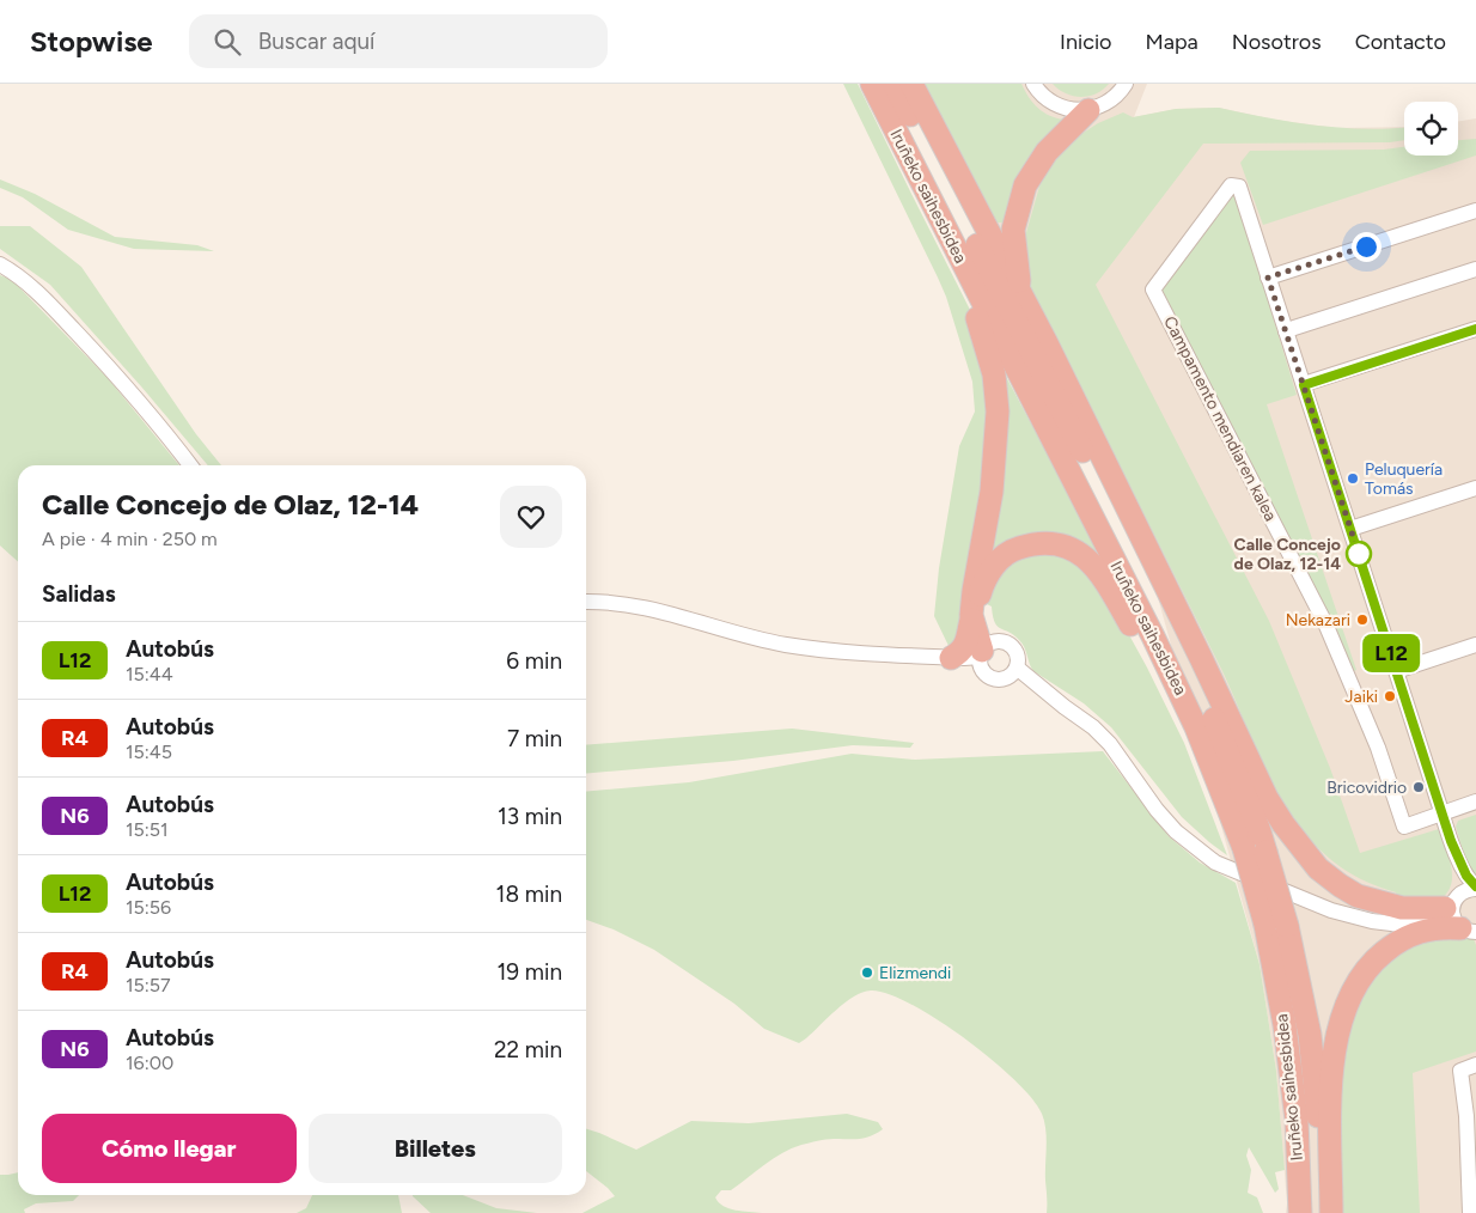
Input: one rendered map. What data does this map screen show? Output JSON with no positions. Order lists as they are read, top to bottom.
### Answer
{
  "streets": {
    "highway": ["Iruñeko saihesbidea"],
    "street": ["Campamento mendiaren kalea"]
  },
  "places": [
    "Peluquería Tomás",
    "Calle Concejo de Olaz, 12-14",
    "Nekazari",
    "Jaiki",
    "Bricovidrio",
    "Elizmendi"
  ],
  "lines": ["bus line L12"],
  "page": {
    "header": "Stopwise",
    "search": "Buscar aquí",
    "nav": [
      "Inicio",
      "Mapa",
      "Nosotros",
      "Contacto"
    ],
    "on_map": "L12",
    "heading": [
      ["Calle Concejo de Olaz, 12-14", "A pie · 4 min · 250 m"],
      "Salidas"
    ],
    "list": [
      {
        "mark": "L12",
        "name": "Autobús",
        "note": "15:44",
        "value": "6 min"
      },
      {
        "mark": "R4",
        "name": "Autobús",
        "note": "15:45",
        "value": "7 min"
      },
      {
        "mark": "N6",
        "name": "Autobús",
        "note": "15:51",
        "value": "13 min"
      },
      {
        "mark": "L12",
        "name": "Autobús",
        "note": "15:56",
        "value": "18 min"
      },
      {
        "mark": "R4",
        "name": "Autobús",
        "note": "15:57",
        "value": "19 min"
      },
      {
        "mark": "N6",
        "name": "Autobús",
        "note": "16:00",
        "value": "22 min"
      }
    ],
    "buttons": ["Cómo llegar", "Billetes"]
  }
}
